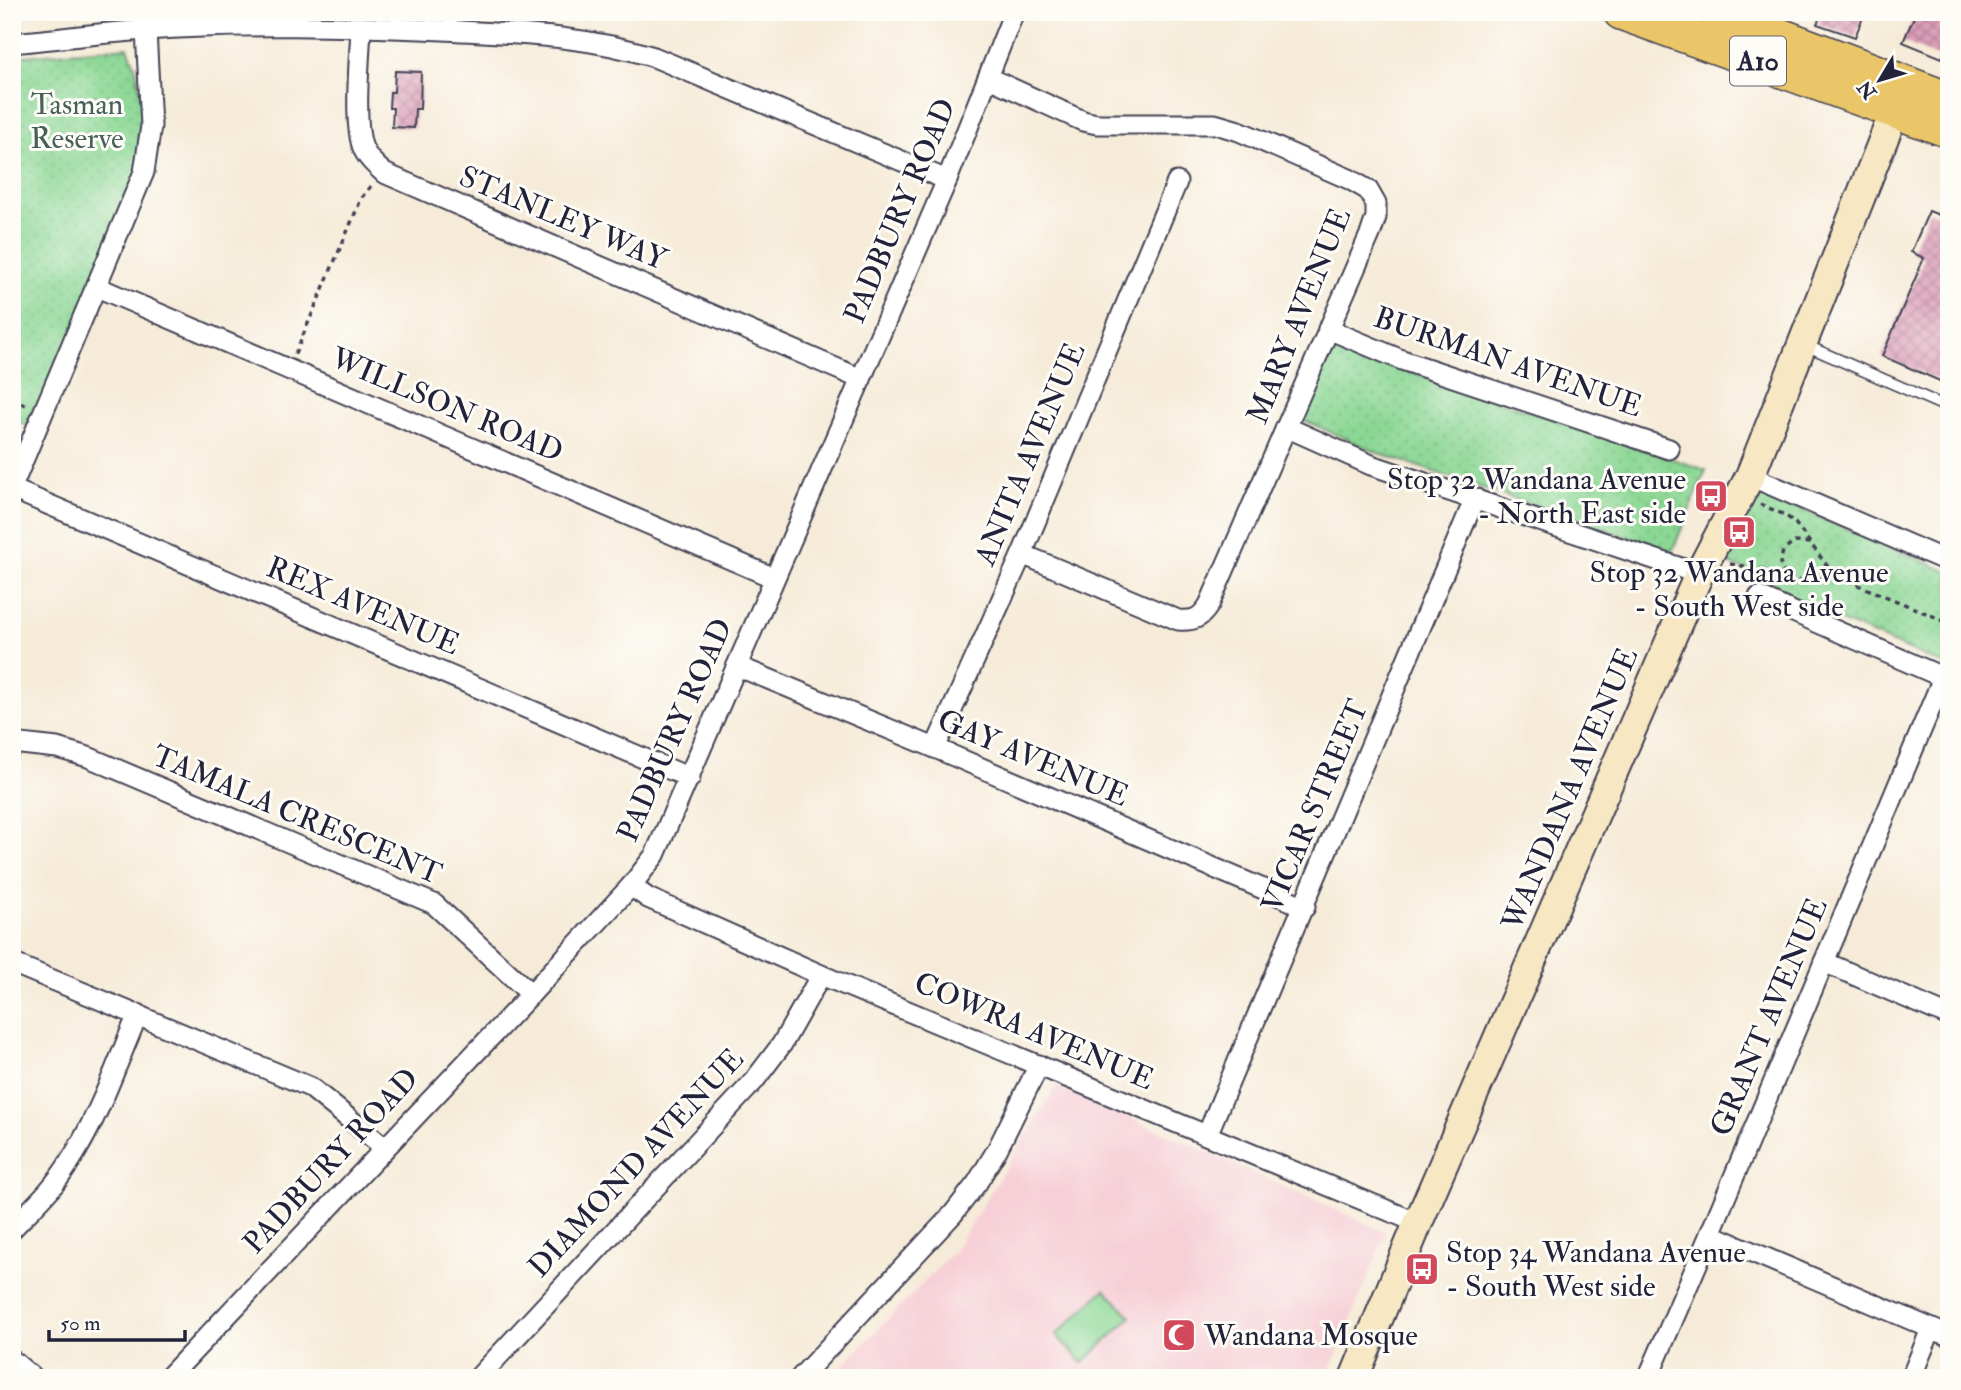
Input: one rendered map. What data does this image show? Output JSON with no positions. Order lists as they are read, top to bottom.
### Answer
{
  "streets": {
    "highway": ["A10"],
    "street": [
      "PADBURY ROAD",
      "STANLEY WAY",
      "MARY AVENUE",
      "BURMAN AVENUE",
      "WILLSON ROAD",
      "ANITA AVENUE",
      "REX AVENUE",
      "GAY AVENUE",
      "WANDANA AVENUE",
      "VICAR STREET",
      "TAMALA CRESCENT",
      "GRANT AVENUE",
      "COWRA AVENUE",
      "DIAMOND AVENUE"
    ]
  },
  "crossings": [
    ["A10", "WANDANA AVENUE"],
    ["PADBURY ROAD", "STANLEY WAY"],
    ["PADBURY ROAD", "MARY AVENUE"],
    ["PADBURY ROAD", "WILLSON ROAD"],
    ["PADBURY ROAD", "REX AVENUE"],
    ["PADBURY ROAD", "GAY AVENUE"],
    ["PADBURY ROAD", "TAMALA CRESCENT"],
    ["PADBURY ROAD", "COWRA AVENUE"],
    ["MARY AVENUE", "BURMAN AVENUE"],
    ["MARY AVENUE", "ANITA AVENUE"],
    ["ANITA AVENUE", "GAY AVENUE"],
    ["GAY AVENUE", "VICAR STREET"],
    ["WANDANA AVENUE", "COWRA AVENUE"],
    ["VICAR STREET", "COWRA AVENUE"],
    ["COWRA AVENUE", "DIAMOND AVENUE"]
  ],
  "parks": ["Tasman Reserve"],
  "places": {
    "bus stop": ["Stop 32 Wandana Avenue - North East side", "Stop 32 Wandana Avenue - South West side", "Stop 34 Wandana Avenue - South West side"],
    "mosque": ["Wandana Mosque"]
  },
  "scale_bar": "50 m",
  "north": "bottom left"
}
